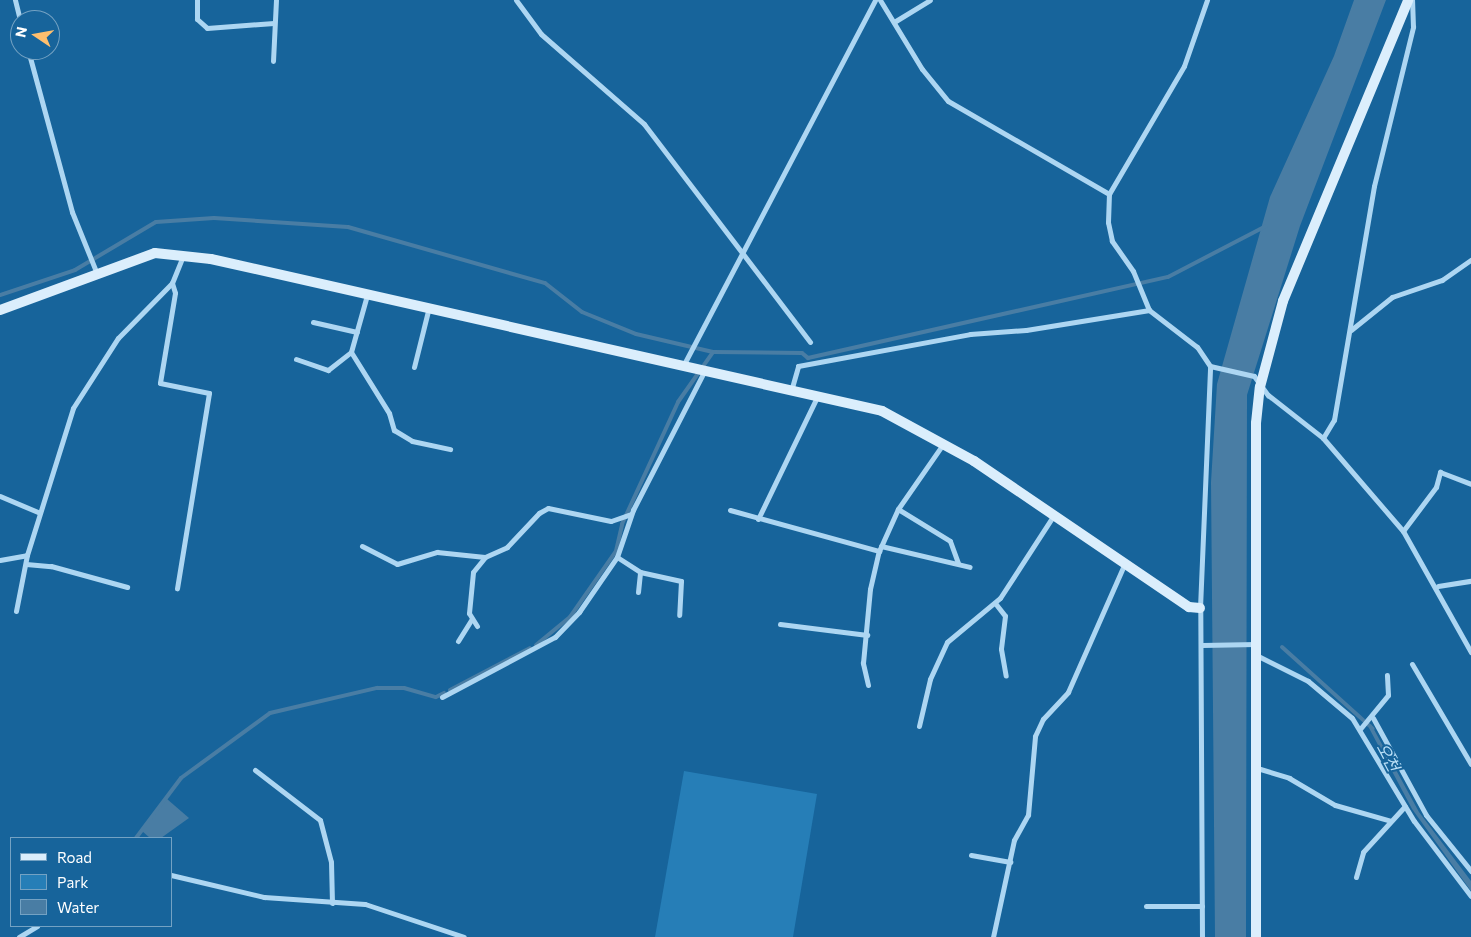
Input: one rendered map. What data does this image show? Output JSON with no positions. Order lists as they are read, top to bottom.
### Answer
{
  "water": ["오천"],
  "legend": ["Road", "Park", "Water"],
  "north": "left"
}
